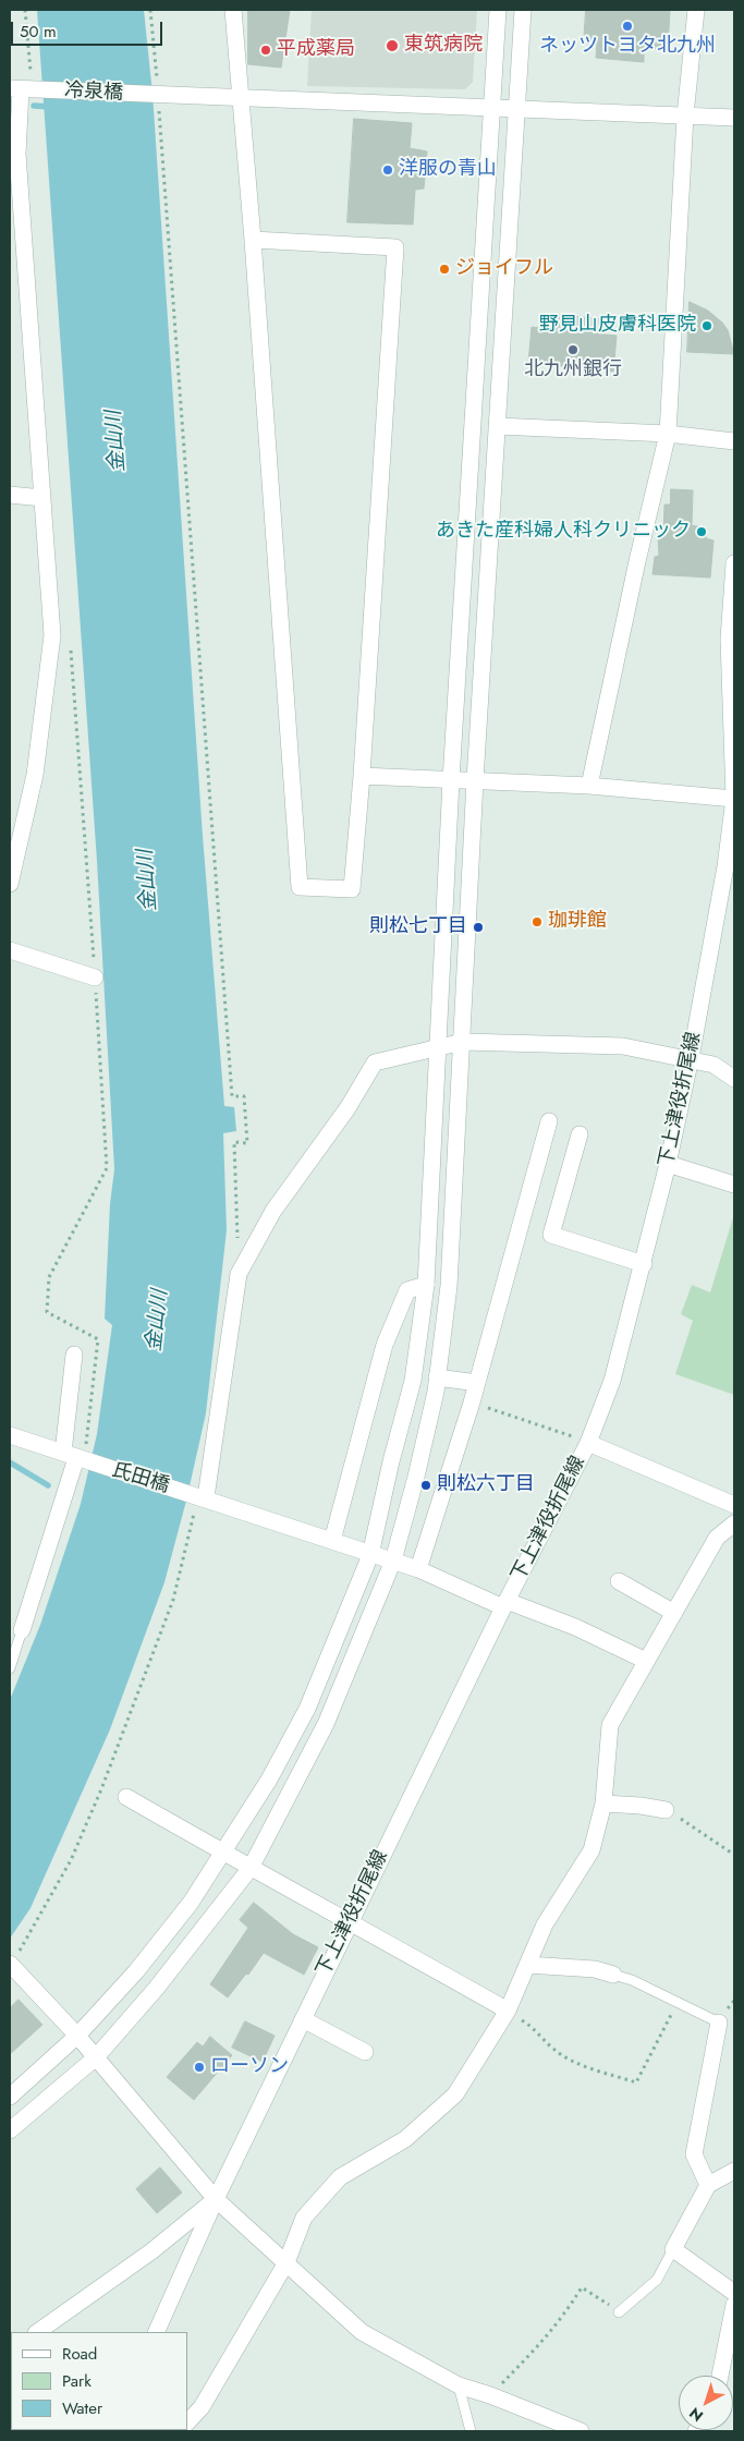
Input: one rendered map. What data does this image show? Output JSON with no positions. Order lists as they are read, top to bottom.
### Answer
{
  "streets": {
    "street": ["冷泉橋", "下上津役折尾線", "氏田橋"]
  },
  "crossings": [
    ["下上津役折尾線", "氏田橋"]
  ],
  "water": ["金山川"],
  "places": [
    "ネッツトヨタ北九州",
    "東筑病院",
    "平成薬局",
    "洋服の青山",
    "ジョイフル",
    "野見山皮膚科医院",
    "北九州銀行",
    "あきた産科婦人科クリニック",
    "珈琲館",
    "則松七丁目",
    "則松六丁目",
    "ローソン"
  ],
  "legend": ["Road", "Park", "Water"],
  "scale_bar": "50 m",
  "north": "bottom left"
}
